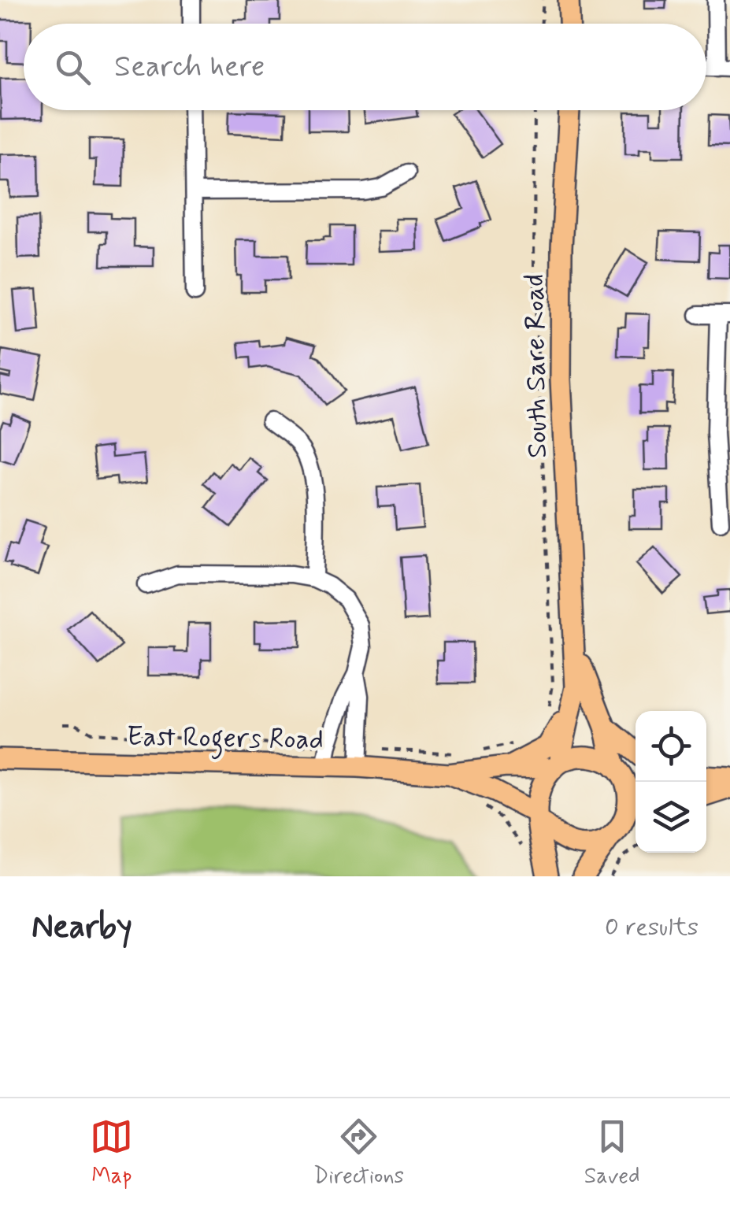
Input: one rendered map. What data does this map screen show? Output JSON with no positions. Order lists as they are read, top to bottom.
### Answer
{
  "streets": {
    "main road": ["South Sare Road", "East Rogers Road"]
  },
  "crossings": [
    ["South Sare Road", "East Rogers Road"]
  ],
  "page": {
    "search": "Search here",
    "heading": ["Nearby", "0 results"],
    "nav": ["Map", "Directions", "Saved"]
  }
}
